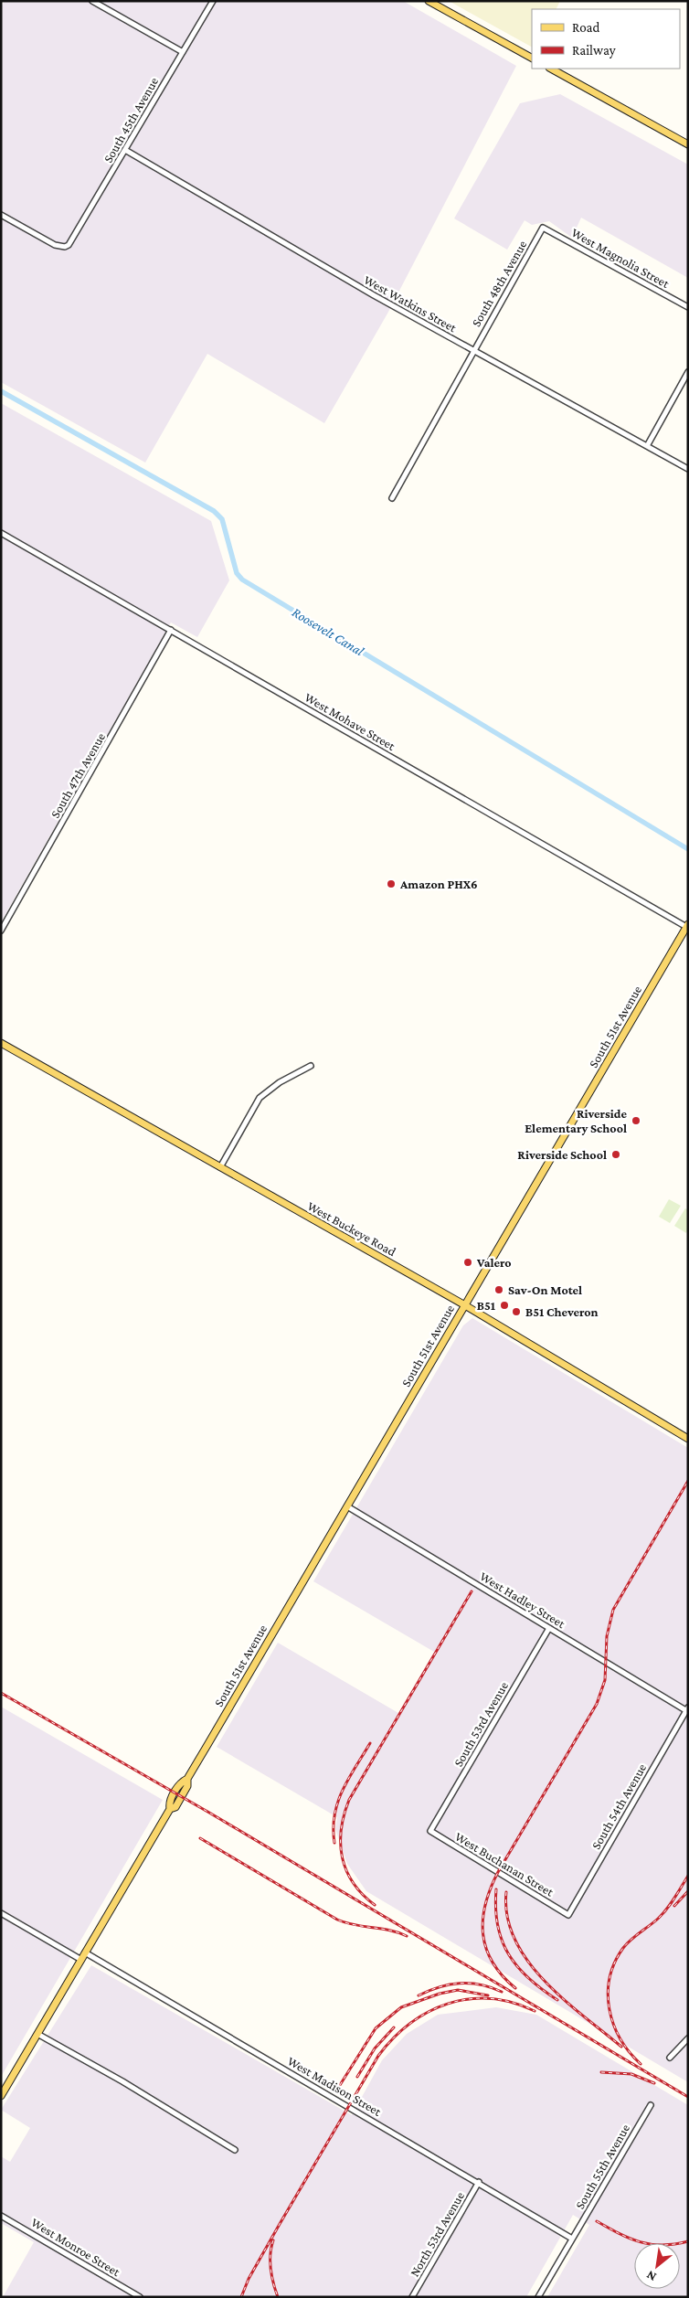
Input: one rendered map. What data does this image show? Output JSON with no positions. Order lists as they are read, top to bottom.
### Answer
{
  "streets": {
    "main road": ["South 51st Avenue", "West Buckeye Road"],
    "street": [
      "South 45th Avenue",
      "West Magnolia Street",
      "South 48th Avenue",
      "West Watkins Street",
      "West Mohave Street",
      "South 47th Avenue",
      "West Hadley Street",
      "South 53rd Avenue",
      "South 54th Avenue",
      "West Buchanan Street",
      "West Madison Street",
      "South 55th Avenue",
      "North 53rd Avenue",
      "West Monroe Street"
    ]
  },
  "crossings": [
    ["South 45th Avenue", "West Watkins Street"],
    ["West Magnolia Street", "South 48th Avenue"],
    ["South 48th Avenue", "West Watkins Street"],
    ["West Mohave Street", "South 47th Avenue"],
    ["West Mohave Street", "South 51st Avenue"],
    ["South 51st Avenue", "West Buckeye Road"],
    ["South 51st Avenue", "West Hadley Street"],
    ["South 51st Avenue", "West Madison Street"],
    ["West Hadley Street", "South 53rd Avenue"],
    ["West Hadley Street", "South 54th Avenue"],
    ["South 53rd Avenue", "West Buchanan Street"],
    ["South 54th Avenue", "West Buchanan Street"],
    ["West Madison Street", "South 55th Avenue"],
    ["West Madison Street", "North 53rd Avenue"]
  ],
  "water": ["Roosevelt Canal"],
  "places": [
    "Amazon PHX6",
    "Riverside Elementary School",
    "Riverside School",
    "Valero",
    "Sav-On Motel",
    "B51",
    "B51 Cheveron"
  ],
  "legend": ["Road", "Railway"],
  "north": "bottom left"
}
